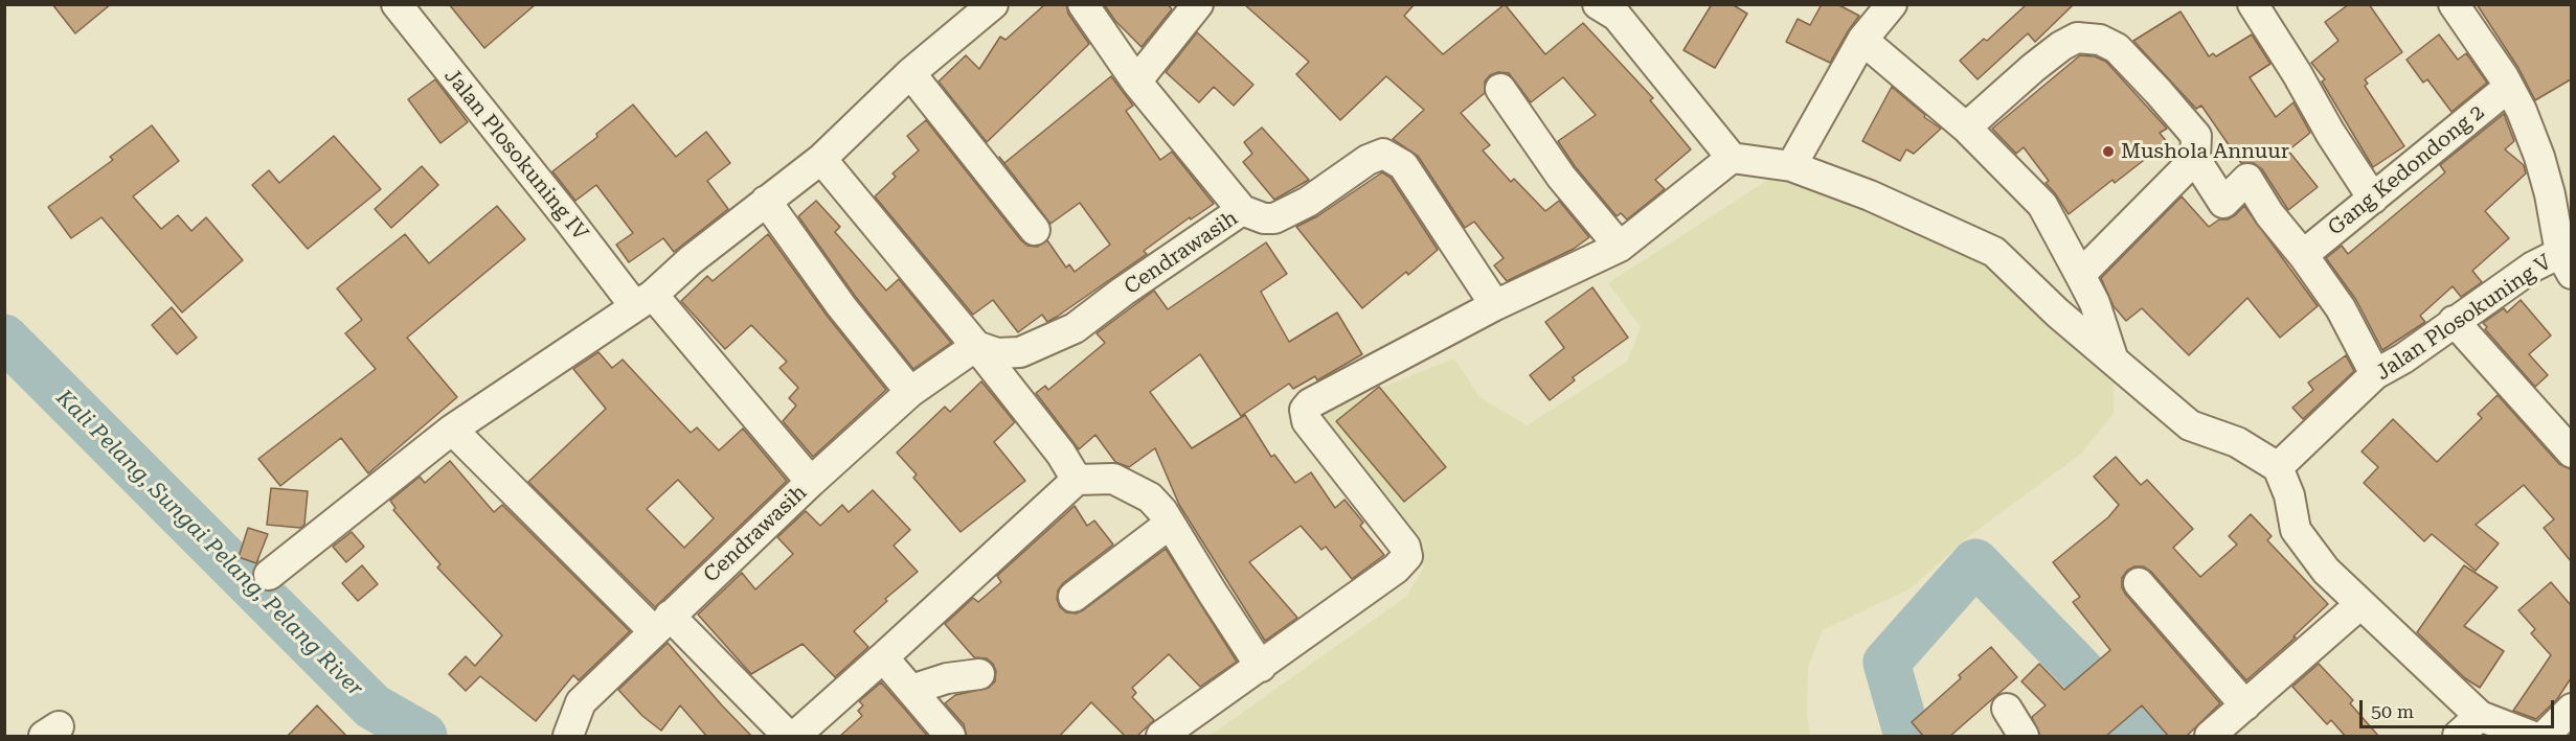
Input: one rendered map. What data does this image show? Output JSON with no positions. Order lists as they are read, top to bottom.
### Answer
{
  "streets": {
    "street": [
      "Jalan Plosokuning IV",
      "Gang Kedondong 2",
      "Cendrawasih",
      "Jalan Plosokuning V"
    ]
  },
  "crossings": [
    ["Jalan Plosokuning IV", "Cendrawasih"],
    ["Gang Kedondong 2", "Jalan Plosokuning V"]
  ],
  "water": ["Kali Pelang, Sungai Pelang, Pelang River"],
  "places": ["Mushola Annuur"],
  "scale_bar": "50 m"
}
